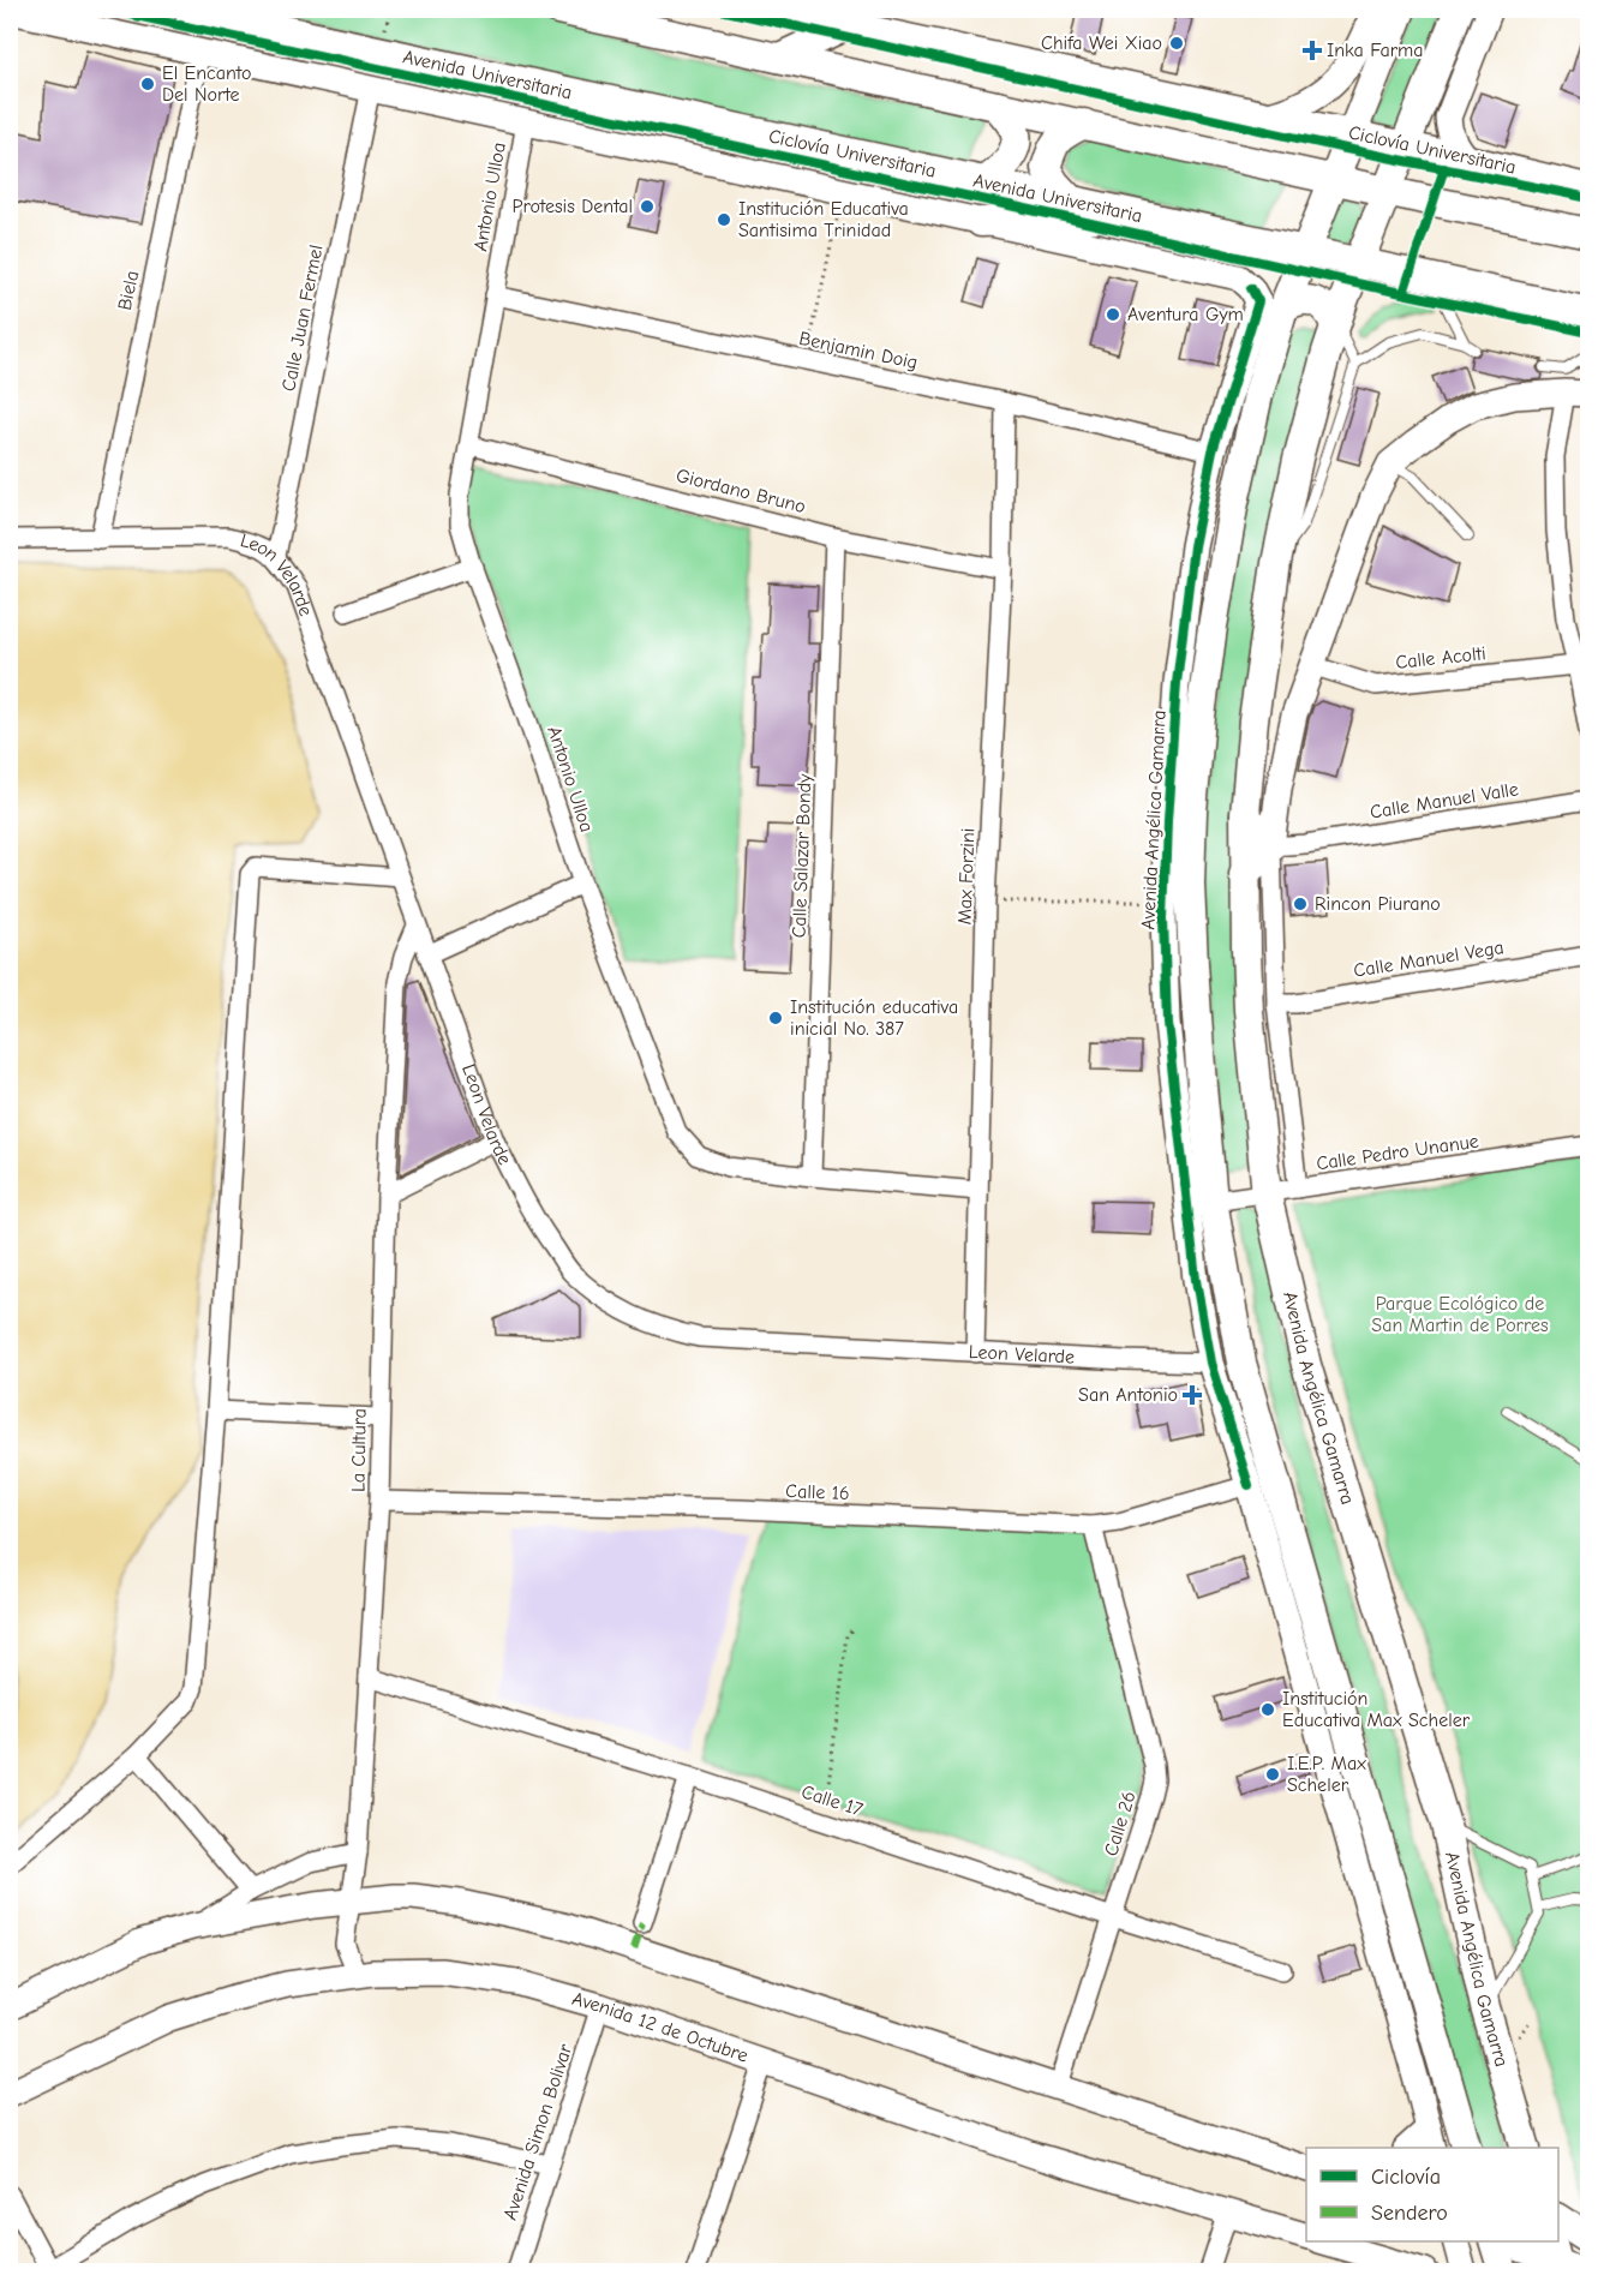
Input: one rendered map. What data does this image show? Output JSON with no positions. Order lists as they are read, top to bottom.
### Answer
{
  "streets": {
    "main road": [
      "Avenida Universitaria",
      "Leon Velarde",
      "Avenida Angélica Gamarra",
      "Avenida 12 de Octubre"
    ],
    "street": [
      "Antonio Ulloa",
      "Biela",
      "Calle Juan Fermel",
      "Benjamin Doig",
      "Giordano Bruno",
      "Calle Acolti",
      "Calle Manuel Valle",
      "Calle Salazar Bondy",
      "Max Forzini",
      "Calle Manuel Vega",
      "Calle Pedro Unanue",
      "La Cultura",
      "Calle 16",
      "Calle 17",
      "Calle 26",
      "Avenida Simon Bolivar"
    ],
    "cycle path": ["Ciclovía Universitaria"]
  },
  "crossings": [
    ["Avenida Universitaria", "Antonio Ulloa"],
    ["Avenida Universitaria", "Biela"],
    ["Avenida Universitaria", "Calle Juan Fermel"],
    ["Avenida Universitaria", "Avenida Angélica Gamarra"],
    ["Antonio Ulloa", "Benjamin Doig"],
    ["Antonio Ulloa", "Giordano Bruno"],
    ["Antonio Ulloa", "Calle Salazar Bondy"],
    ["Antonio Ulloa", "Max Forzini"],
    ["Biela", "Leon Velarde"],
    ["Calle Juan Fermel", "Leon Velarde"],
    ["Benjamin Doig", "Avenida Angélica Gamarra"],
    ["Benjamin Doig", "Max Forzini"],
    ["Giordano Bruno", "Calle Salazar Bondy"],
    ["Giordano Bruno", "Max Forzini"],
    ["Leon Velarde", "Avenida Angélica Gamarra"],
    ["Leon Velarde", "Max Forzini"],
    ["Leon Velarde", "La Cultura"],
    ["Avenida Angélica Gamarra", "Calle Pedro Unanue"],
    ["Avenida Angélica Gamarra", "Calle 16"],
    ["La Cultura", "Calle 16"],
    ["La Cultura", "Calle 17"],
    ["La Cultura", "Avenida 12 de Octubre"],
    ["Calle 16", "Calle 26"],
    ["Calle 17", "Calle 26"],
    ["Avenida 12 de Octubre", "Avenida Simon Bolivar"]
  ],
  "parks": ["Parque Ecológico de San Martin de Porres"],
  "places": {
    "other": [
      "Chifa Wei Xiao",
      "El Encanto Del Norte",
      "Protesis Dental",
      "Institución Educativa Santisima Trinidad",
      "Aventura Gym",
      "Rincon Piurano",
      "Institución educativa inicial No. 387",
      "Institución Educativa Max Scheler",
      "I.E.P. Max Scheler"
    ],
    "health": ["Inka Farma", "San Antonio"]
  },
  "legend": ["Ciclovía", "Sendero"]
}
